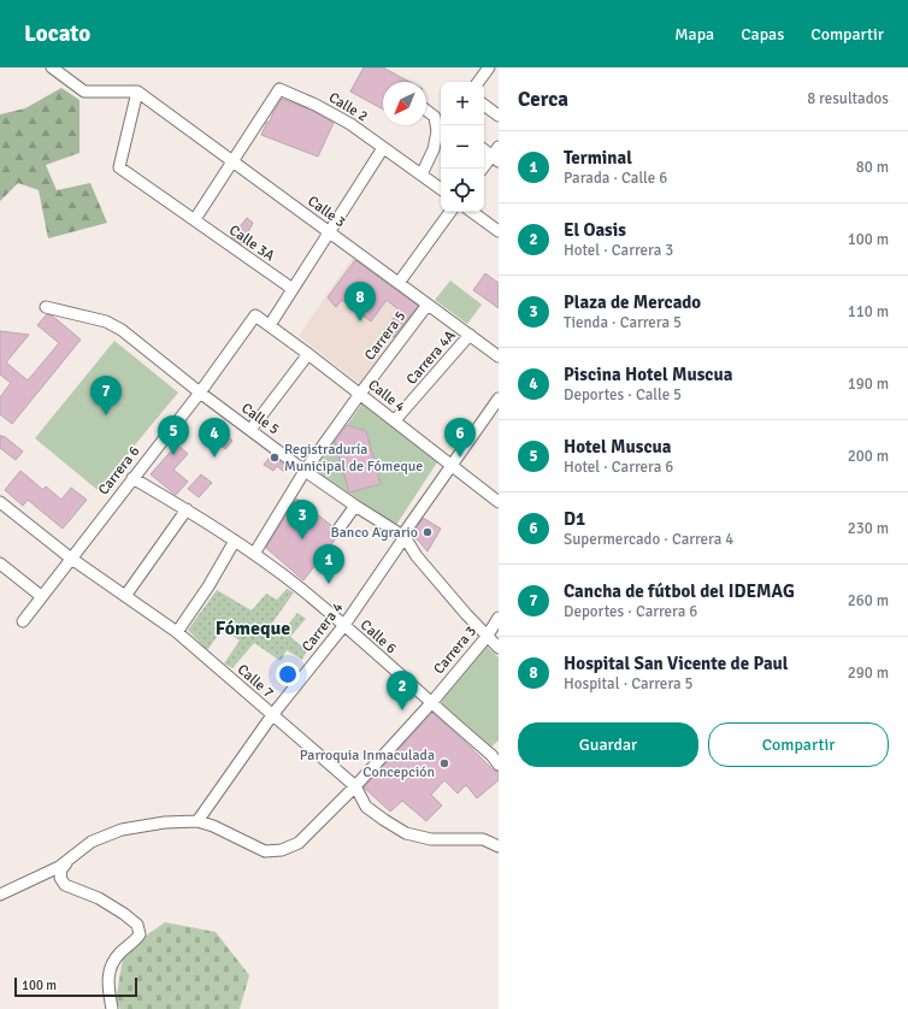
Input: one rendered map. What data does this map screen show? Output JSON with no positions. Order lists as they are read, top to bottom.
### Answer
{
  "streets": {
    "street": [
      "Calle 2",
      "Calle 3",
      "Calle 3A",
      "Carrera 5",
      "Carrera 4A",
      "Calle 4",
      "Calle 5",
      "Carrera 6",
      "Carrera 4",
      "Calle 6",
      "Carrera 3",
      "Calle 7"
    ]
  },
  "crossings": [
    ["Calle 2", "Calle 3"],
    ["Calle 3", "Calle 3A"],
    ["Calle 3", "Carrera 5"],
    ["Calle 3", "Carrera 4A"],
    ["Carrera 5", "Calle 4"],
    ["Carrera 5", "Calle 5"],
    ["Carrera 5", "Calle 6"],
    ["Carrera 4A", "Calle 4"],
    ["Calle 4", "Carrera 6"],
    ["Calle 4", "Carrera 4"],
    ["Calle 5", "Carrera 6"],
    ["Calle 5", "Carrera 4"],
    ["Calle 5", "Carrera 3"],
    ["Carrera 6", "Calle 6"],
    ["Carrera 6", "Calle 7"],
    ["Carrera 4", "Calle 6"],
    ["Carrera 4", "Carrera 3"],
    ["Carrera 4", "Calle 7"],
    ["Calle 6", "Carrera 3"],
    ["Carrera 3", "Calle 7"]
  ],
  "districts": ["Fómeque"],
  "places": ["Registraduría Municipal de Fómeque", "Banco Agrario", "Parroquia Inmaculada Concepción"],
  "scale_bar": "100 m",
  "north": "bottom left",
  "page": {
    "header": "Locato",
    "nav": ["Mapa", "Capas", "Compartir"],
    "heading": ["Cerca", "8 resultados"],
    "map_buttons": ["+", "−"],
    "list": [
      {
        "mark": "1",
        "name": "Terminal",
        "note": "Parada · Calle 6",
        "value": "80 m"
      },
      {
        "mark": "2",
        "name": "El Oasis",
        "note": "Hotel · Carrera 3",
        "value": "100 m"
      },
      {
        "mark": "3",
        "name": "Plaza de Mercado",
        "note": "Tienda · Carrera 5",
        "value": "110 m"
      },
      {
        "mark": "4",
        "name": "Piscina Hotel Muscua",
        "note": "Deportes · Calle 5",
        "value": "190 m"
      },
      {
        "mark": "5",
        "name": "Hotel Muscua",
        "note": "Hotel · Carrera 6",
        "value": "200 m"
      },
      {
        "mark": "6",
        "name": "D1",
        "note": "Supermercado · Carrera 4",
        "value": "230 m"
      },
      {
        "mark": "7",
        "name": "Cancha de fútbol del IDEMAG",
        "note": "Deportes · Carrera 6",
        "value": "260 m"
      },
      {
        "mark": "8",
        "name": "Hospital San Vicente de Paul",
        "note": "Hospital · Carrera 5",
        "value": "290 m"
      }
    ],
    "pins": [
      "8",
      "7",
      "5",
      "4",
      "6",
      "3",
      "1",
      "2"
    ],
    "buttons": ["Guardar", "Compartir"],
    "scale": "100 m"
  }
}
